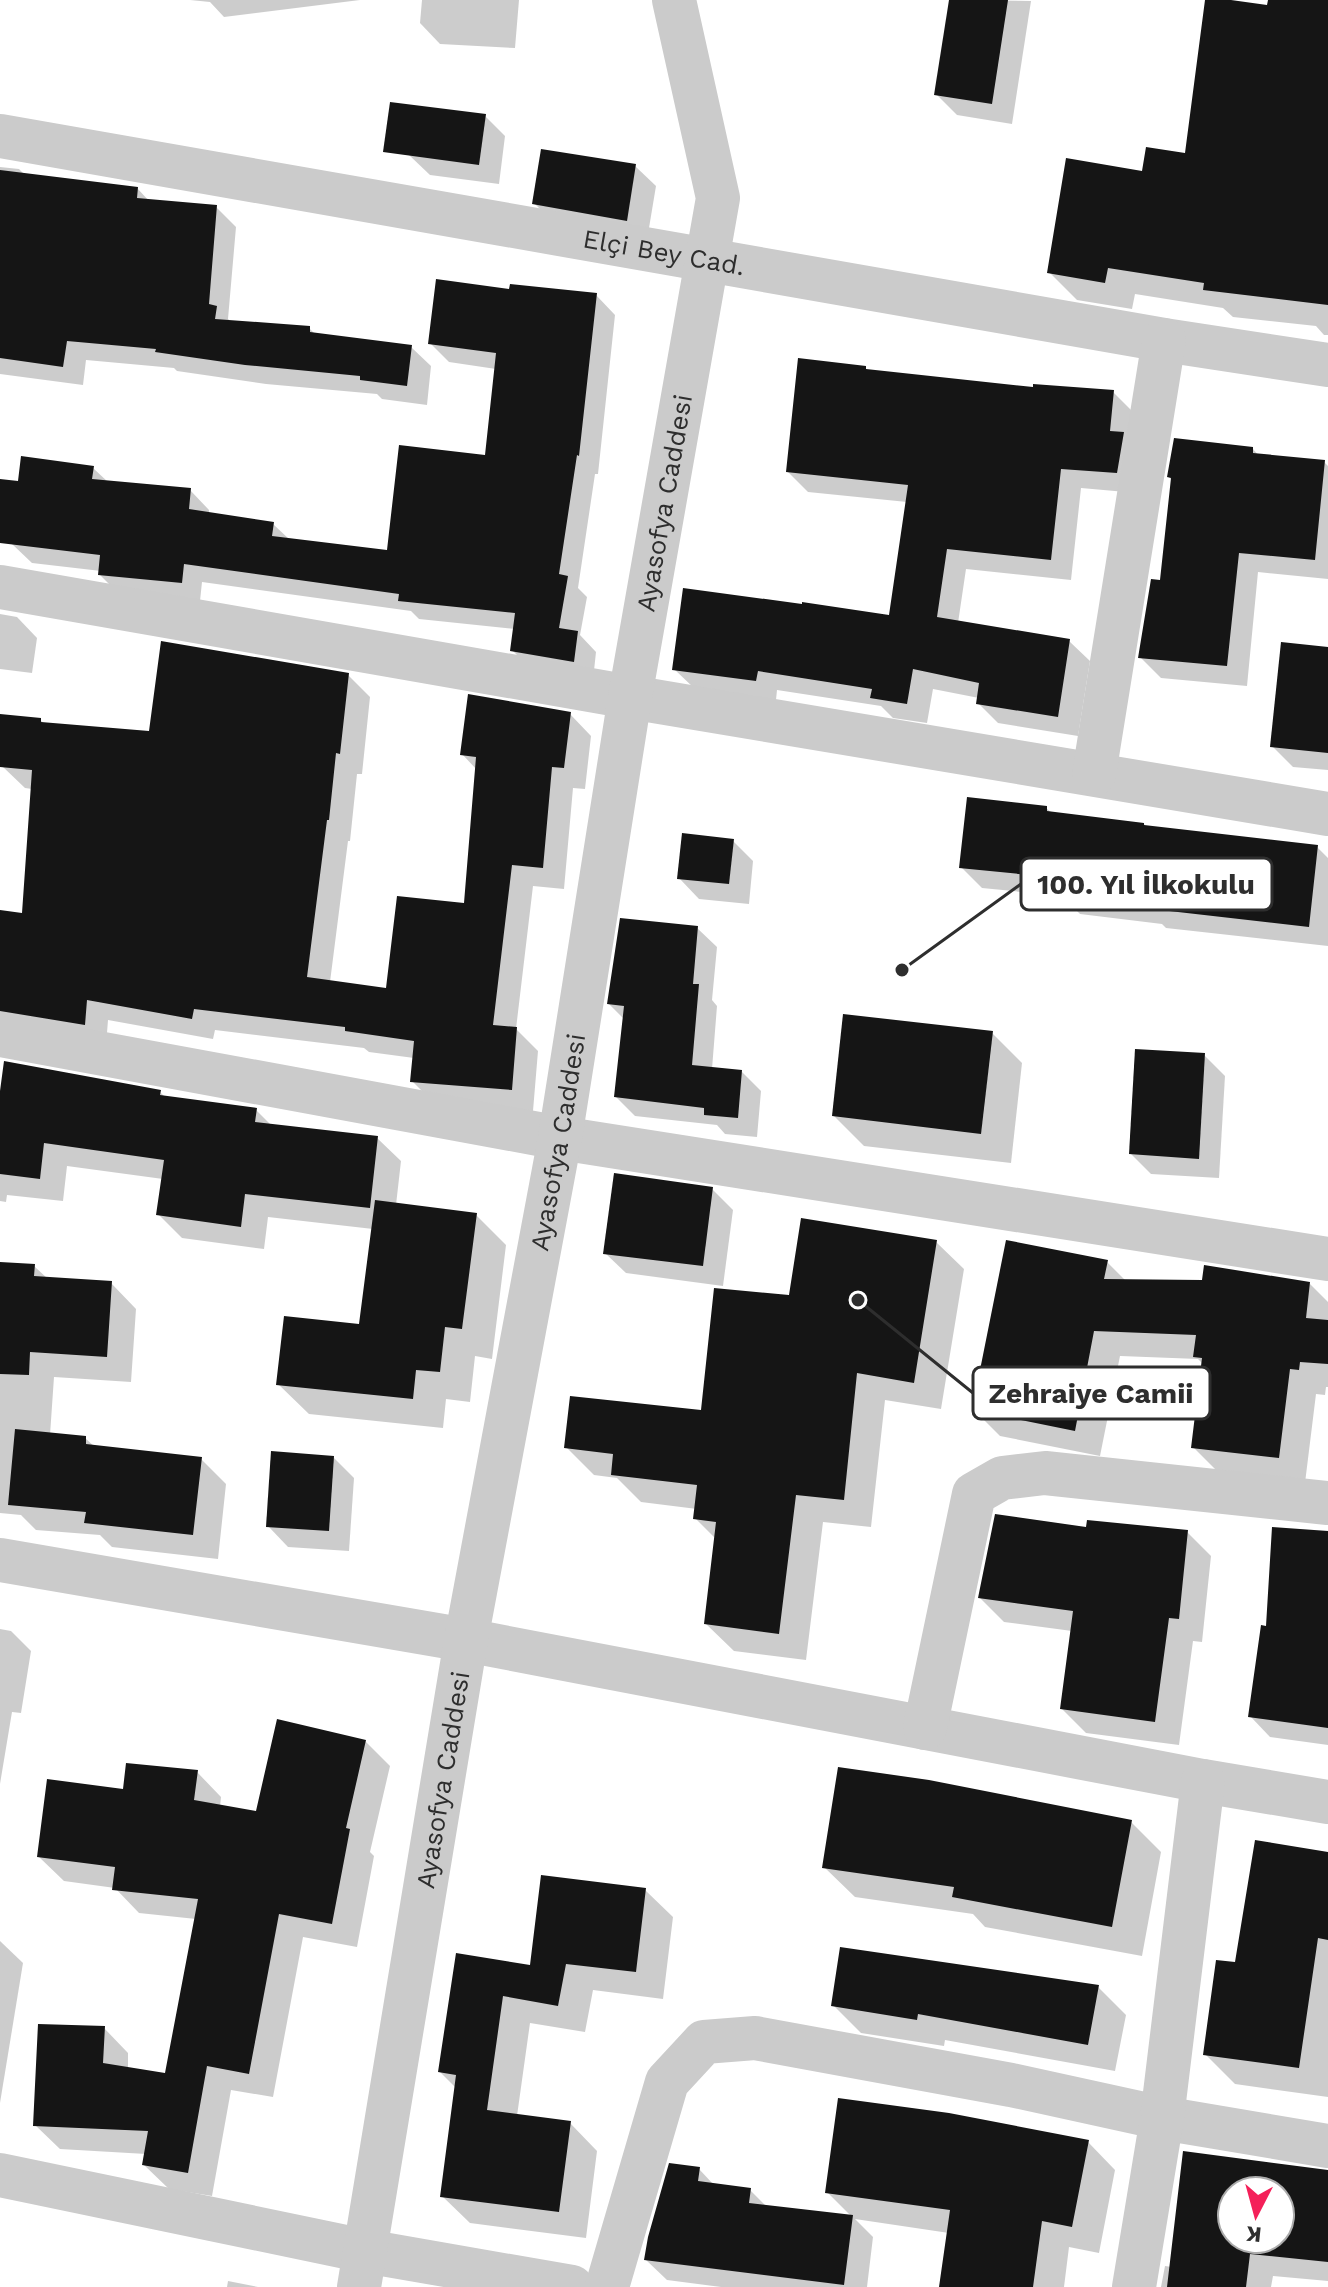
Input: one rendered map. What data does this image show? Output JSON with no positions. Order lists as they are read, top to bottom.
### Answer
{
  "streets": {
    "street": ["Elçi Bey Cad.", "Ayasofya Caddesi"]
  },
  "crossings": [
    ["Elçi Bey Cad.", "Ayasofya Caddesi"]
  ],
  "places": ["100. Yıl İlkokulu", "Zehraiye Camii"],
  "north": "bottom"
}
